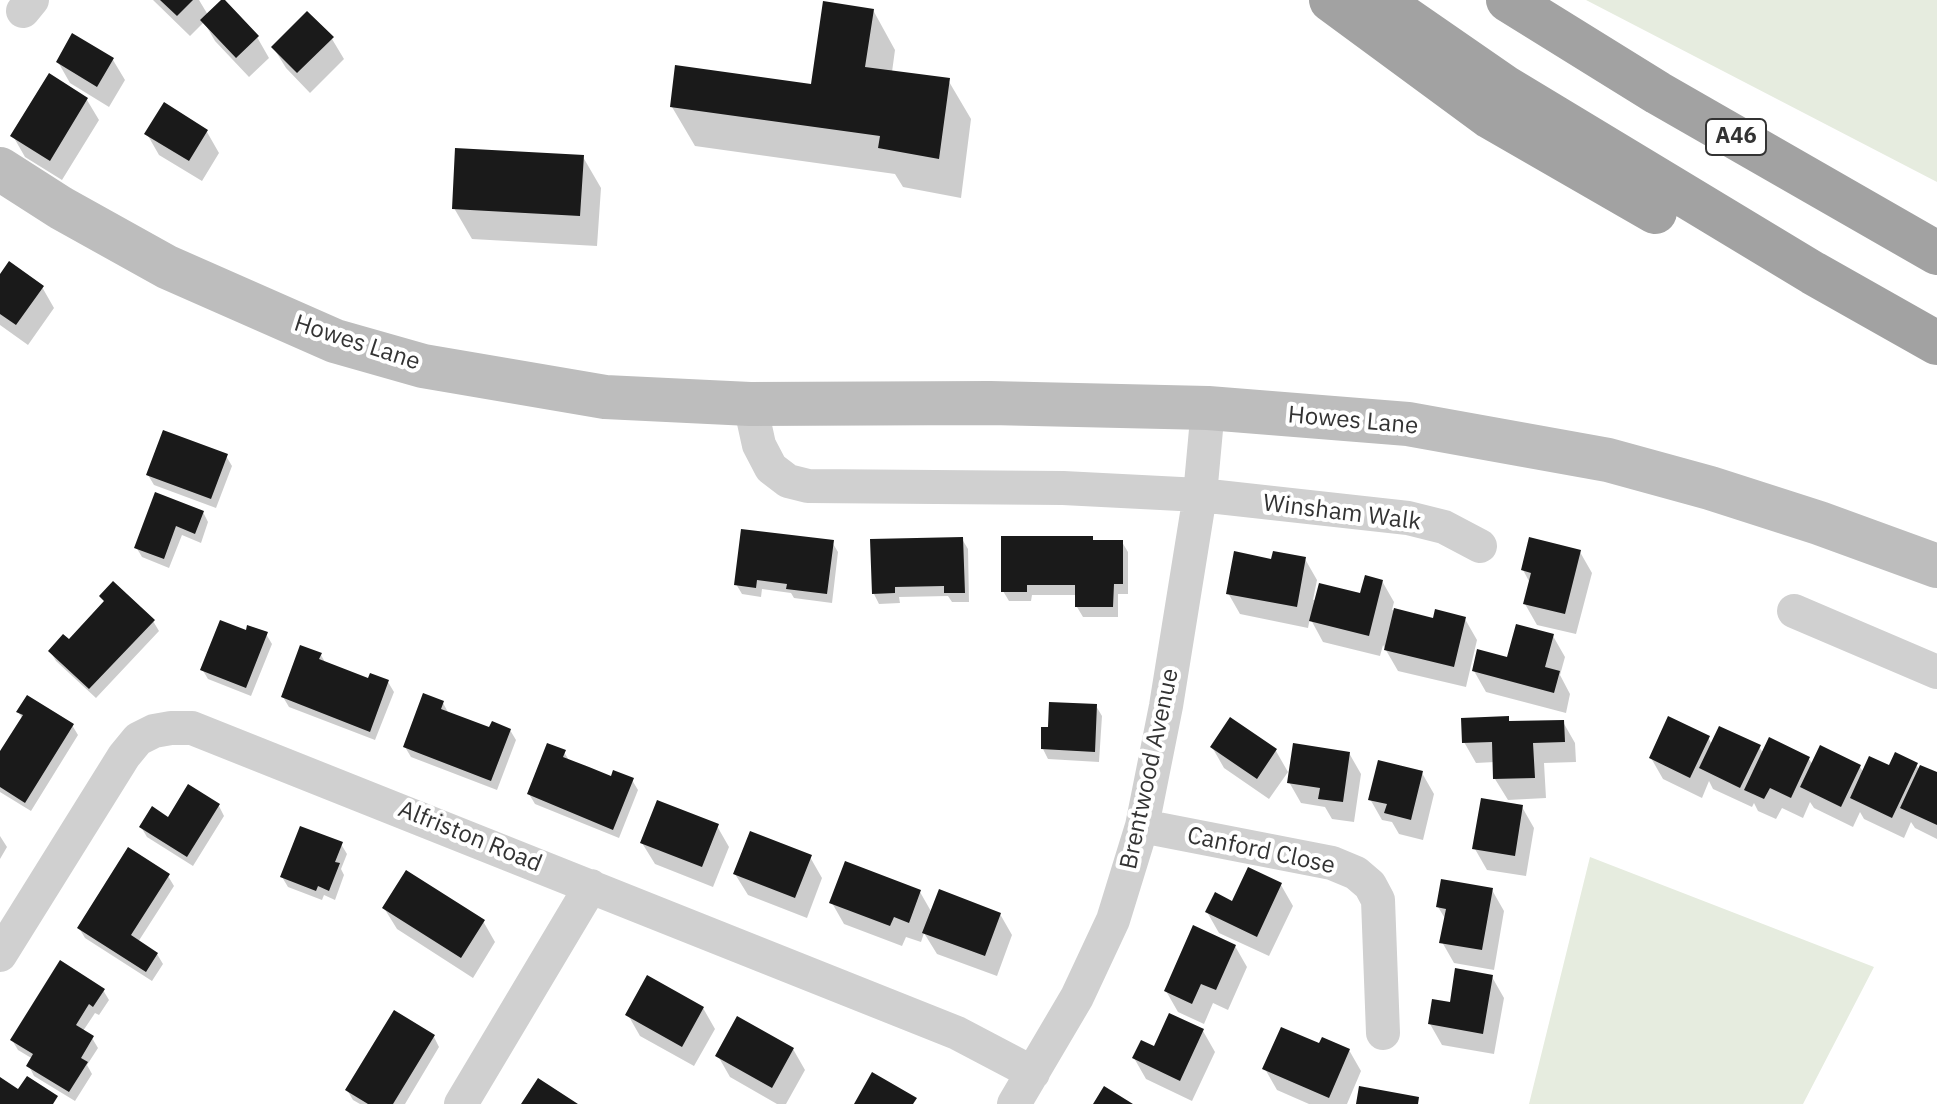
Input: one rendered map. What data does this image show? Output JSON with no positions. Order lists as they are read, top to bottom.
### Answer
{
  "streets": {
    "highway": ["A46"],
    "main road": ["Howes Lane"],
    "street": [
      "Winsham Walk",
      "Brentwood Avenue",
      "Alfriston Road",
      "Canford Close"
    ]
  },
  "crossings": [
    ["Howes Lane", "Brentwood Avenue"],
    ["Winsham Walk", "Brentwood Avenue"],
    ["Brentwood Avenue", "Alfriston Road"],
    ["Brentwood Avenue", "Canford Close"]
  ]
}
